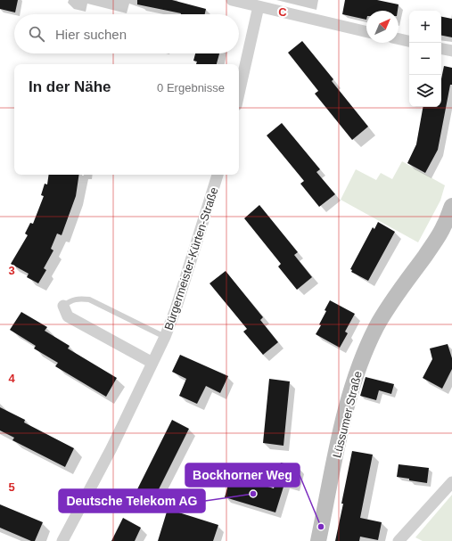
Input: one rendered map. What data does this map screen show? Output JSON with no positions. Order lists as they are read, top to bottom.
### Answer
{
  "streets": {
    "main road": ["Lüssumer Straße"],
    "street": ["Bürgermeister-Kürten-Straße"]
  },
  "places": ["Deutsche Telekom AG", "Bockhorner Weg"],
  "north": "top right",
  "page": {
    "map_buttons": ["+", "−"],
    "search": "Hier suchen",
    "heading": ["In der Nähe", "0 Ergebnisse"]
  },
  "grid": {
    "columns": ["C"],
    "rows": ["3", "4", "5"]
  }
}
